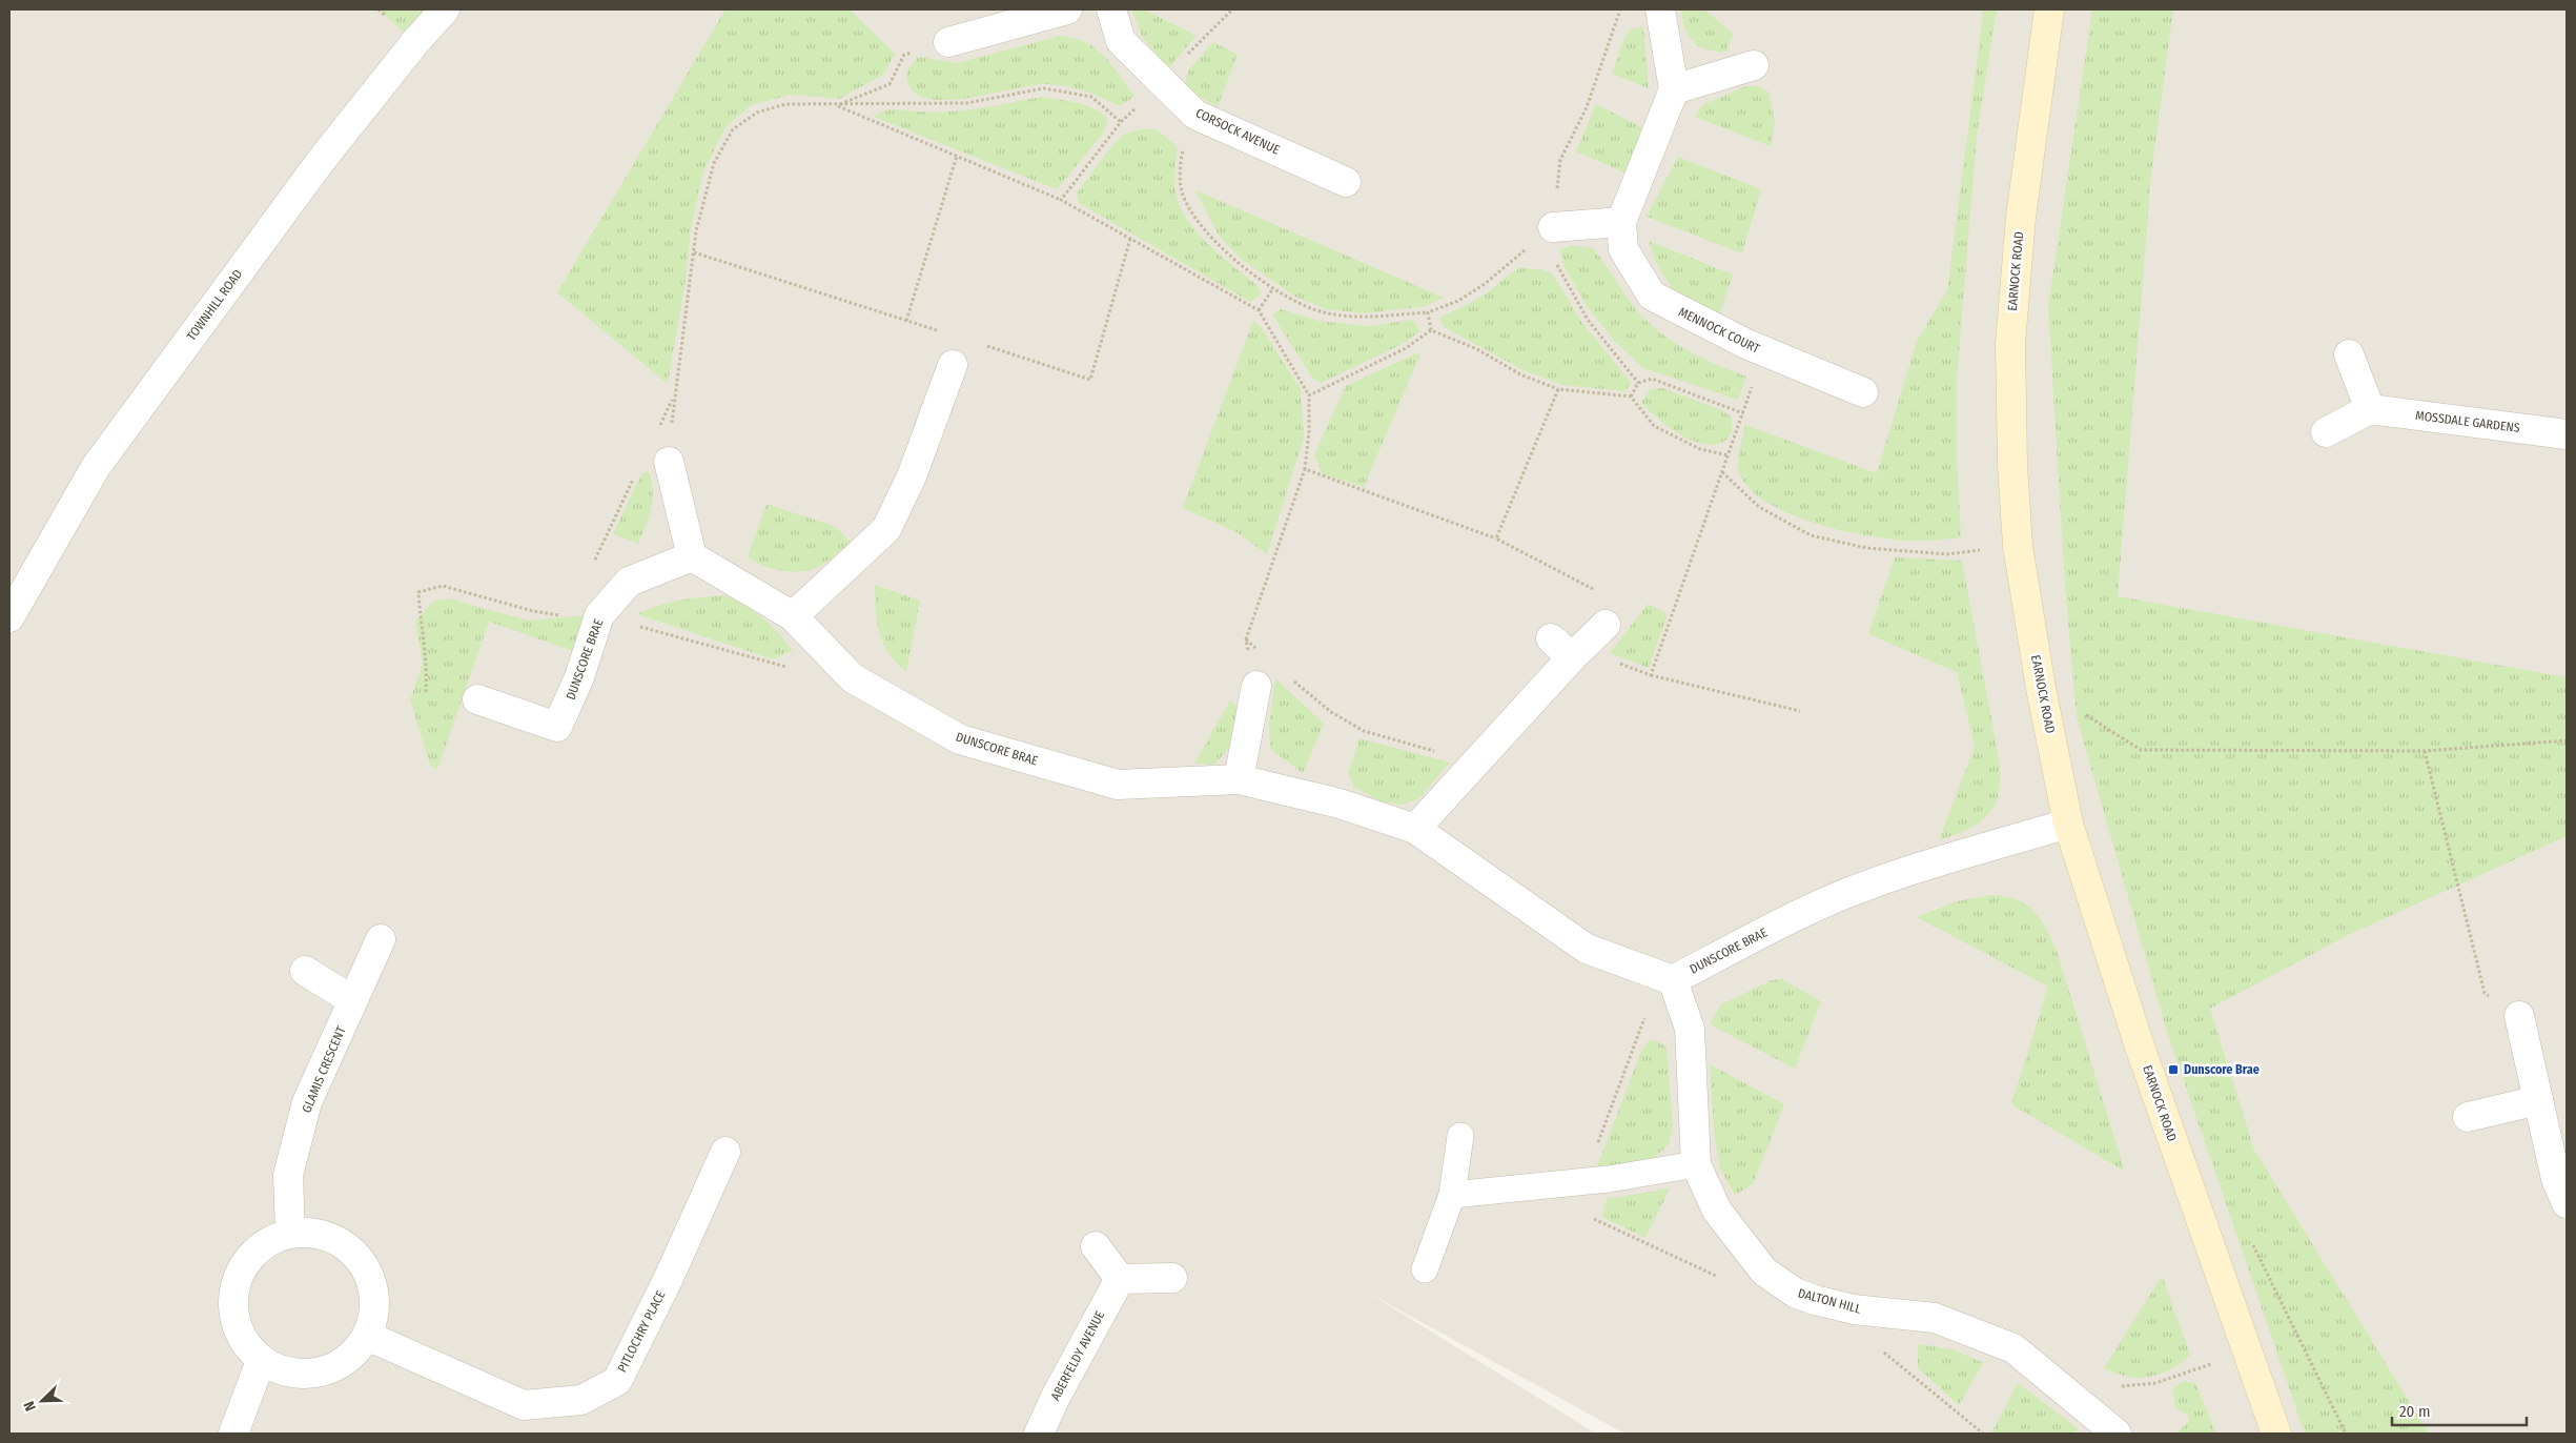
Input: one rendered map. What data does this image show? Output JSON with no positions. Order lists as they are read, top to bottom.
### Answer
{
  "streets": {
    "street": [
      "CORSOCK AVENUE",
      "EARNOCK ROAD",
      "TOWNHILL ROAD",
      "MENNOCK COURT",
      "MOSSDALE GARDENS",
      "DUNSCORE BRAE",
      "GLAMIS CRESCENT",
      "DALTON HILL",
      "PITLOCHRY PLACE",
      "ABERFELDY AVENUE"
    ]
  },
  "crossings": [
    ["EARNOCK ROAD", "DUNSCORE BRAE"],
    ["DUNSCORE BRAE", "DALTON HILL"],
    ["GLAMIS CRESCENT", "PITLOCHRY PLACE"]
  ],
  "places": {
    "transit": ["Dunscore Brae"]
  },
  "scale_bar": "20 m",
  "north": "bottom left"
}
